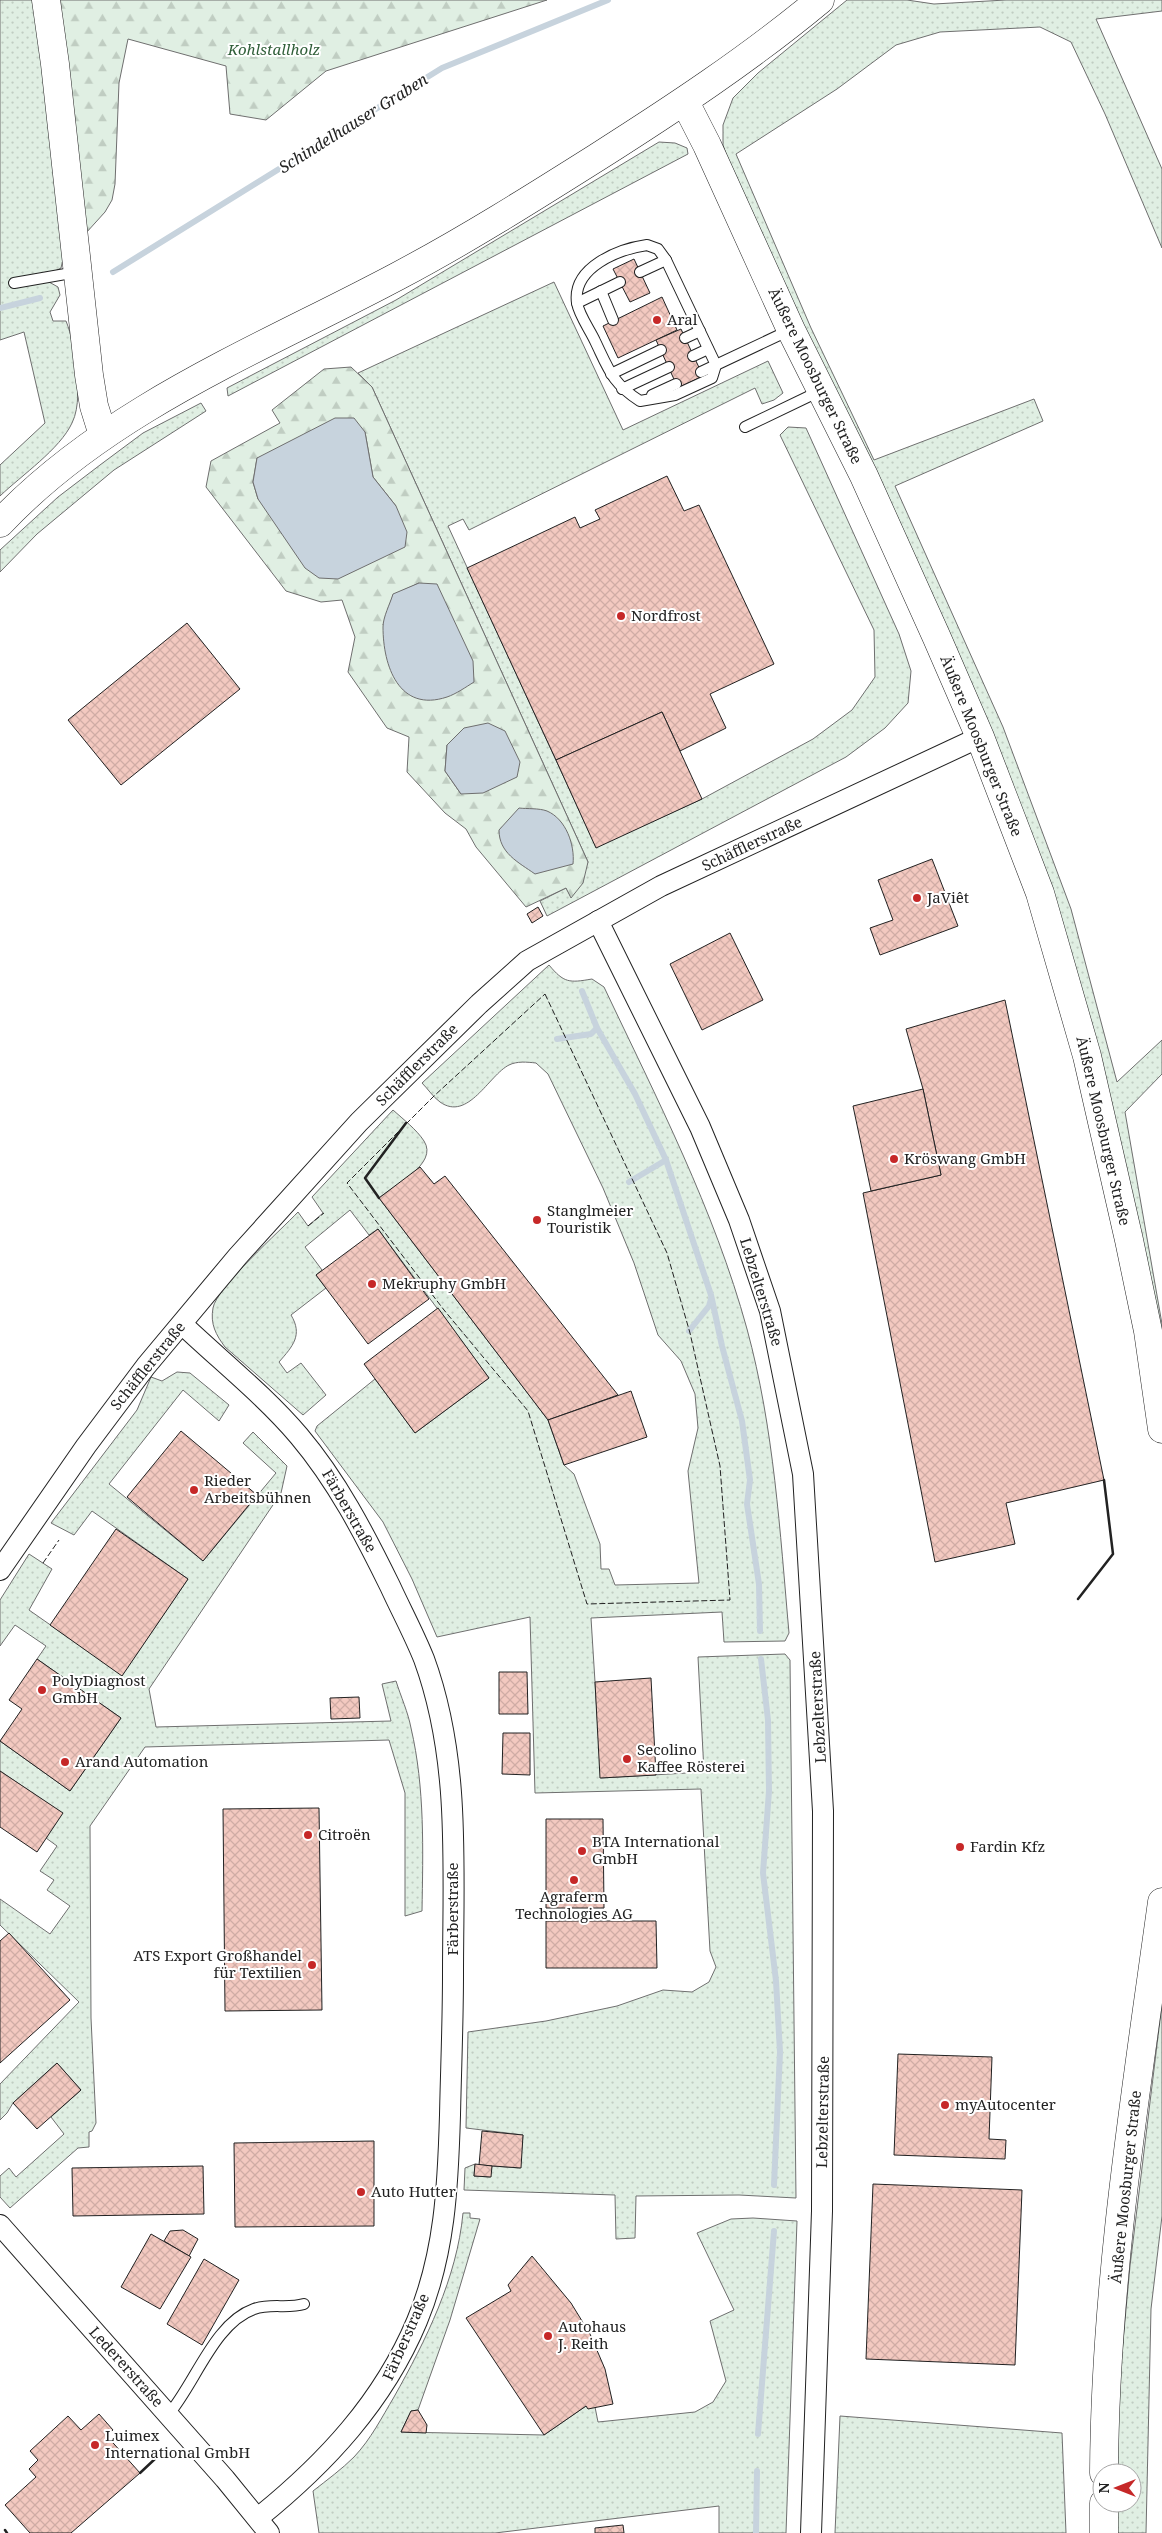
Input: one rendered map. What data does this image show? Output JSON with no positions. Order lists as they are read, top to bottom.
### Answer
{
  "streets": {
    "street": [
      "Äußere Moosburger Straße",
      "Schäfflerstraße",
      "Lebzelterstraße",
      "Färberstraße",
      "Ledererstraße"
    ]
  },
  "crossings": [
    ["Äußere Moosburger Straße", "Schäfflerstraße"],
    ["Schäfflerstraße", "Lebzelterstraße"],
    ["Schäfflerstraße", "Färberstraße"],
    ["Färberstraße", "Ledererstraße"]
  ],
  "water": ["Schindelhauser Graben"],
  "parks": ["Kohlstallholz"],
  "places": [
    "Aral",
    "Nordfrost",
    "JaViêt",
    "Kröswang GmbH",
    "Stanglmeier Touristik",
    "Mekruphy GmbH",
    "Rieder Arbeitsbühnen",
    "PolyDiagnost GmbH",
    "Secolino Kaffee Rösterei",
    "Arand Automation",
    "Citroën",
    "Fardin Kfz",
    "BTA International GmbH",
    "Agraferm Technologies AG",
    "ATS Export Großhandel für Textilien",
    "myAutocenter",
    "Auto Hutter",
    "Autohaus J. Reith",
    "Luimex International GmbH"
  ],
  "north": "left"
}
